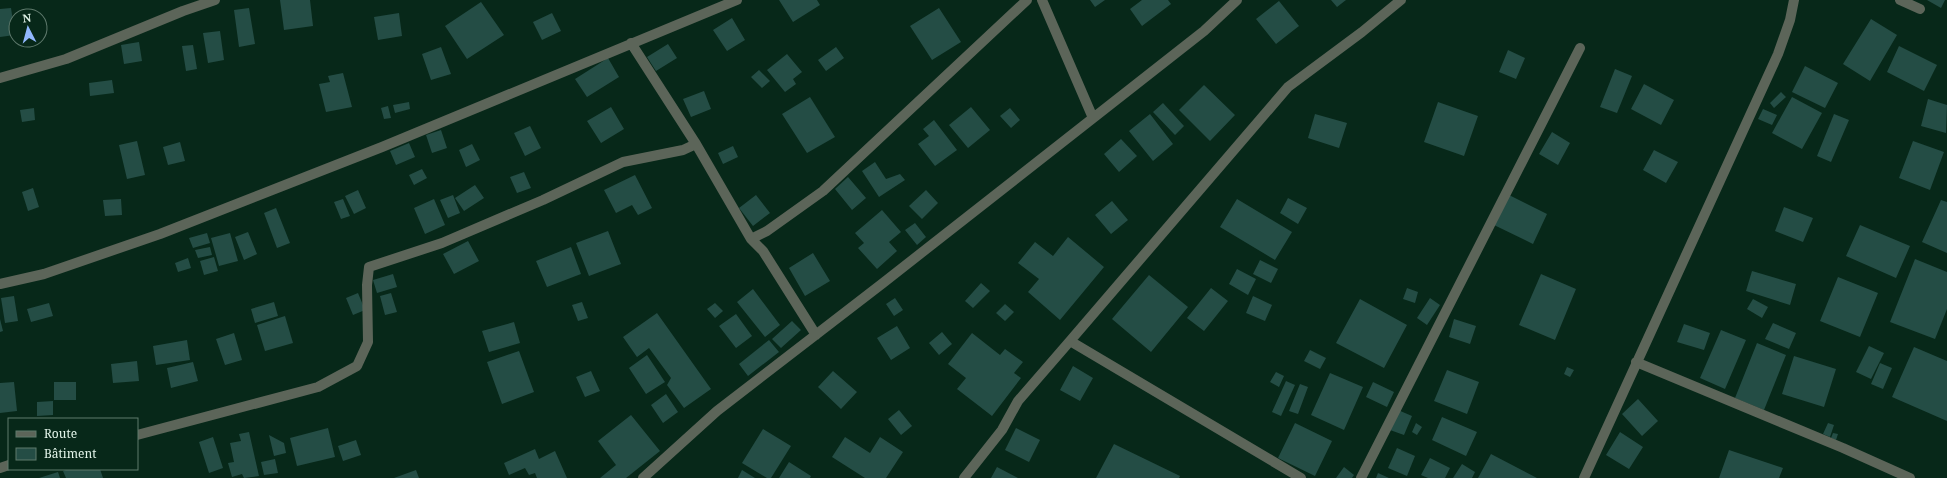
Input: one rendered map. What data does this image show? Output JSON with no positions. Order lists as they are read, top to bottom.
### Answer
{
  "legend": ["Route", "Bâtiment"],
  "north": "top"
}
